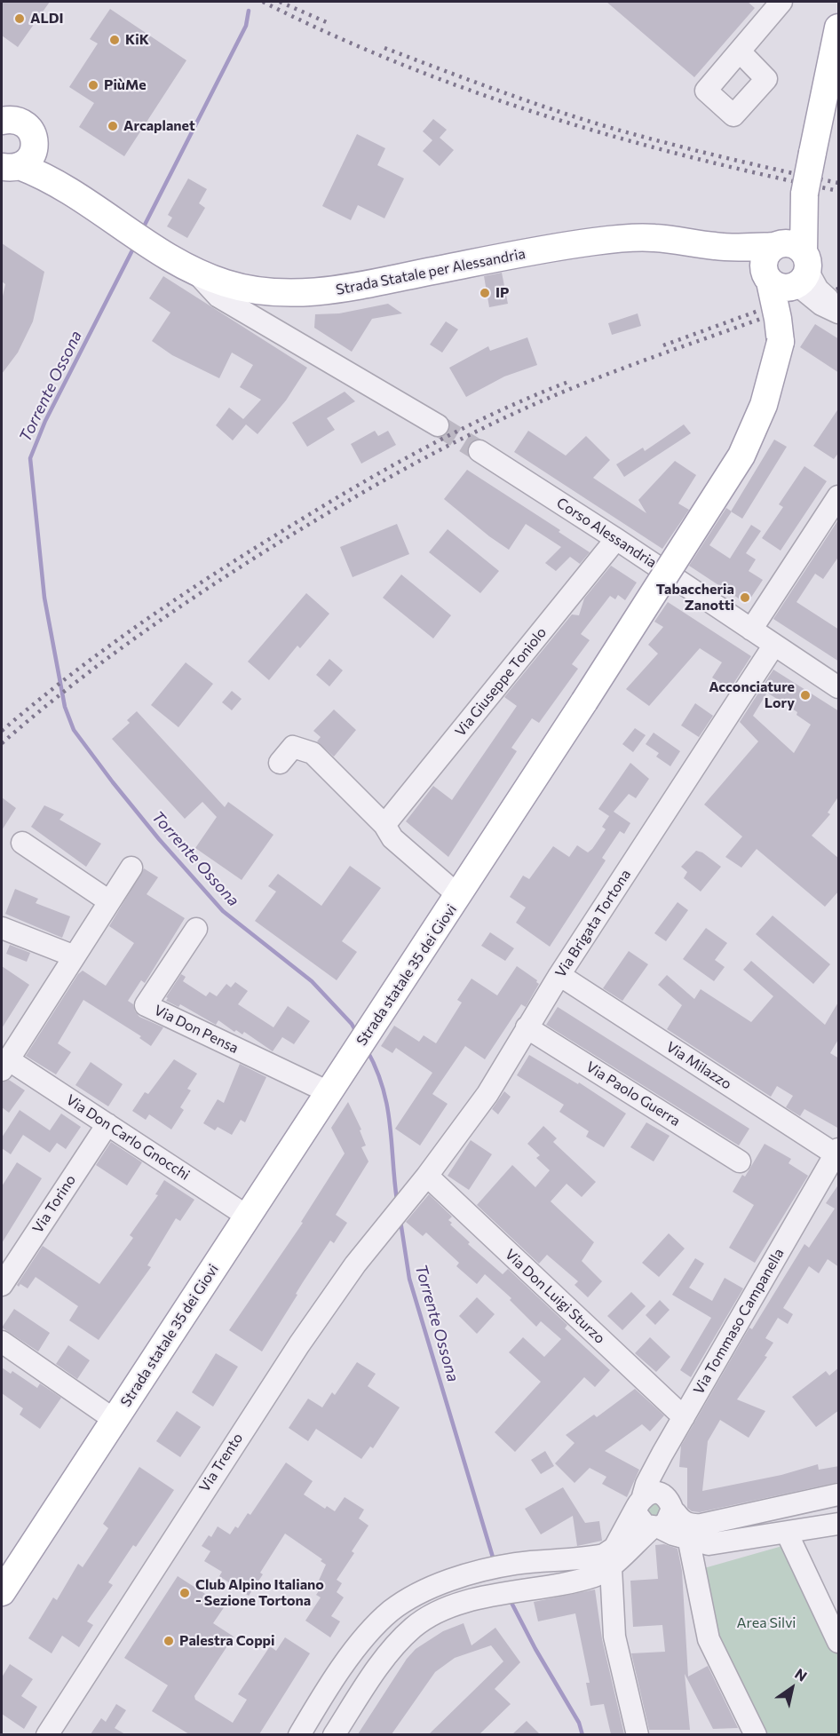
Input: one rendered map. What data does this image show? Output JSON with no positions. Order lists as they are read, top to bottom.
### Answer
{
  "streets": {
    "main road": ["Strada Statale per Alessandria", "Strada statale 35 dei Giovi"],
    "street": [
      "Corso Alessandria",
      "Via Giuseppe Toniolo",
      "Via Brigata Tortona",
      "Via Don Pensa",
      "Via Milazzo",
      "Via Paolo Guerra",
      "Via Don Carlo Gnocchi",
      "Via Torino",
      "Via Don Luigi Sturzo",
      "Via Tommaso Campanella",
      "Via Trento"
    ]
  },
  "crossings": [
    ["Strada Statale per Alessandria", "Strada statale 35 dei Giovi"],
    ["Corso Alessandria", "Via Giuseppe Toniolo"],
    ["Corso Alessandria", "Via Brigata Tortona"],
    ["Via Brigata Tortona", "Via Milazzo"],
    ["Via Brigata Tortona", "Via Paolo Guerra"],
    ["Via Brigata Tortona", "Via Don Luigi Sturzo"],
    ["Via Brigata Tortona", "Via Trento"],
    ["Strada statale 35 dei Giovi", "Via Don Pensa"],
    ["Strada statale 35 dei Giovi", "Via Don Carlo Gnocchi"],
    ["Via Milazzo", "Via Tommaso Campanella"],
    ["Via Don Carlo Gnocchi", "Via Torino"],
    ["Via Don Luigi Sturzo", "Via Tommaso Campanella"]
  ],
  "water": ["Torrente Ossona"],
  "parks": ["Area Silvi"],
  "places": [
    "ALDI",
    "KiK",
    "PiùMe",
    "Arcaplanet",
    "IP",
    "Tabaccheria Zanotti",
    "Acconciature Lory",
    "Club Alpino Italiano - Sezione Tortona",
    "Palestra Coppi"
  ],
  "north": "top right"
}
